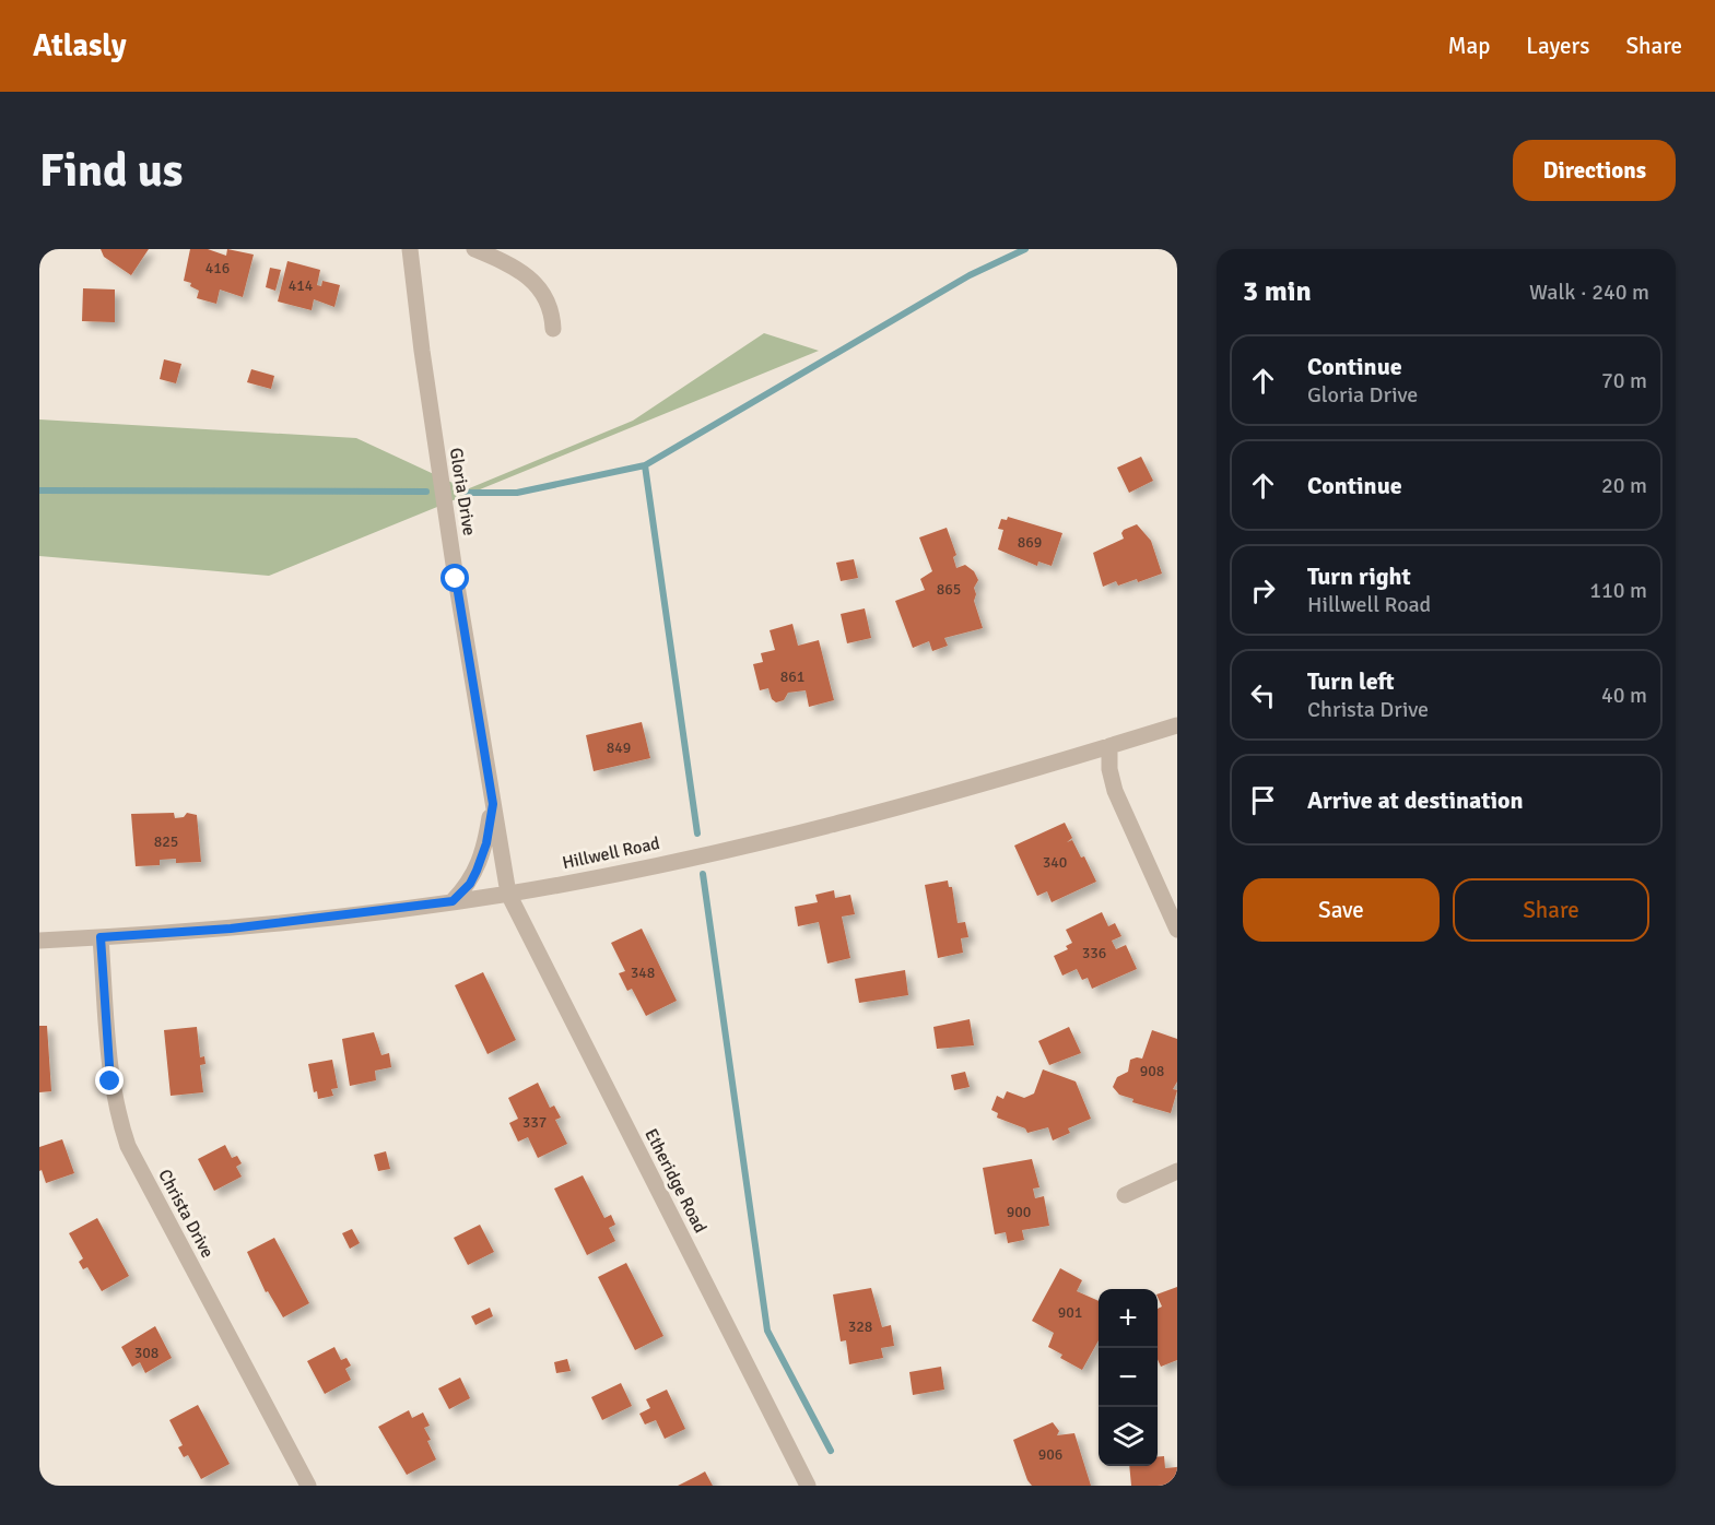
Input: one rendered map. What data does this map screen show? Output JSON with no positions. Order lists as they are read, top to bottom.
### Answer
{
  "streets": {
    "street": [
      "Gloria Drive",
      "Hillwell Road",
      "Etheridge Road",
      "Christa Drive"
    ]
  },
  "crossings": [
    ["Gloria Drive", "Hillwell Road"],
    ["Gloria Drive", "Etheridge Road"],
    ["Hillwell Road", "Etheridge Road"],
    ["Hillwell Road", "Christa Drive"]
  ],
  "house_numbers": [
    "416",
    "414",
    "869",
    "865",
    "861",
    "849",
    "825",
    "340",
    "336",
    "348",
    "908",
    "337",
    "900",
    "901",
    "328",
    "308",
    "906"
  ],
  "page": {
    "header": "Atlasly",
    "nav": ["Map", "Layers", "Share"],
    "buttons": [
      "Directions",
      ["Save", "Share"]
    ],
    "title": "Find us",
    "heading": ["3 min", "Walk · 240 m"],
    "list": [
      ["Continue", "Gloria Drive", "70 m"],
      ["Continue", "20 m"],
      ["Turn right", "Hillwell Road", "110 m"],
      ["Turn left", "Christa Drive", "40 m"],
      "Arrive at destination"
    ],
    "map_buttons": ["+", "−"]
  }
}
